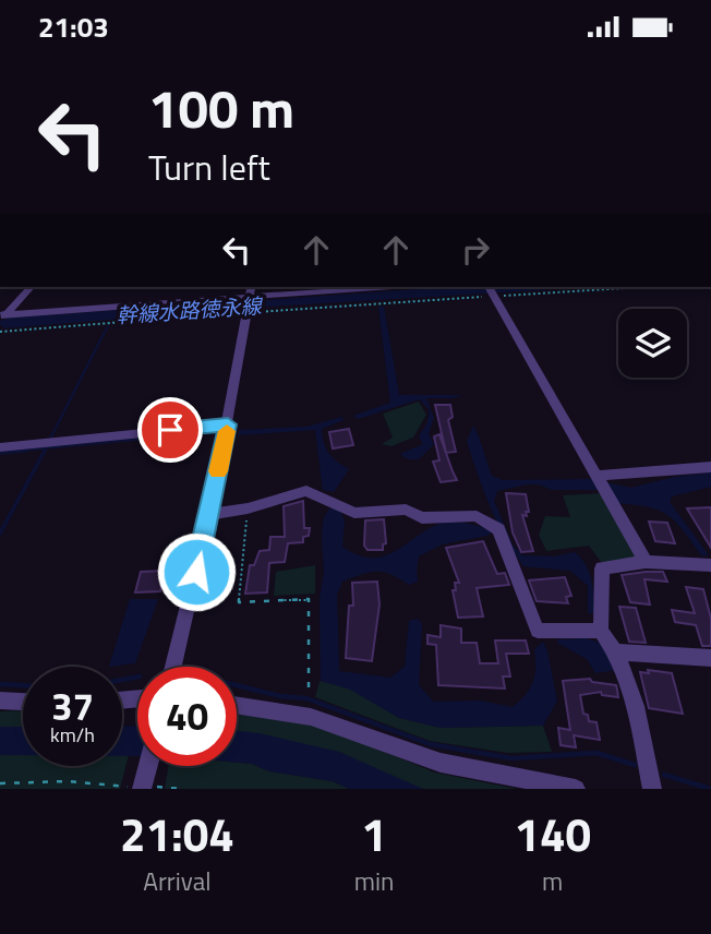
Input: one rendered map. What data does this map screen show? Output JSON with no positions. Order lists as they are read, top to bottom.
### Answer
{
  "water": ["幹線水路徳永線"],
  "page": {
    "status": "21:03",
    "turn": ["100 m", "Turn left"],
    "speed": "37 km/h",
    "limit": "40",
    "eta": [
      "21:04",
      "Arrival",
      "1",
      "min",
      "140",
      "m"
    ]
  }
}
